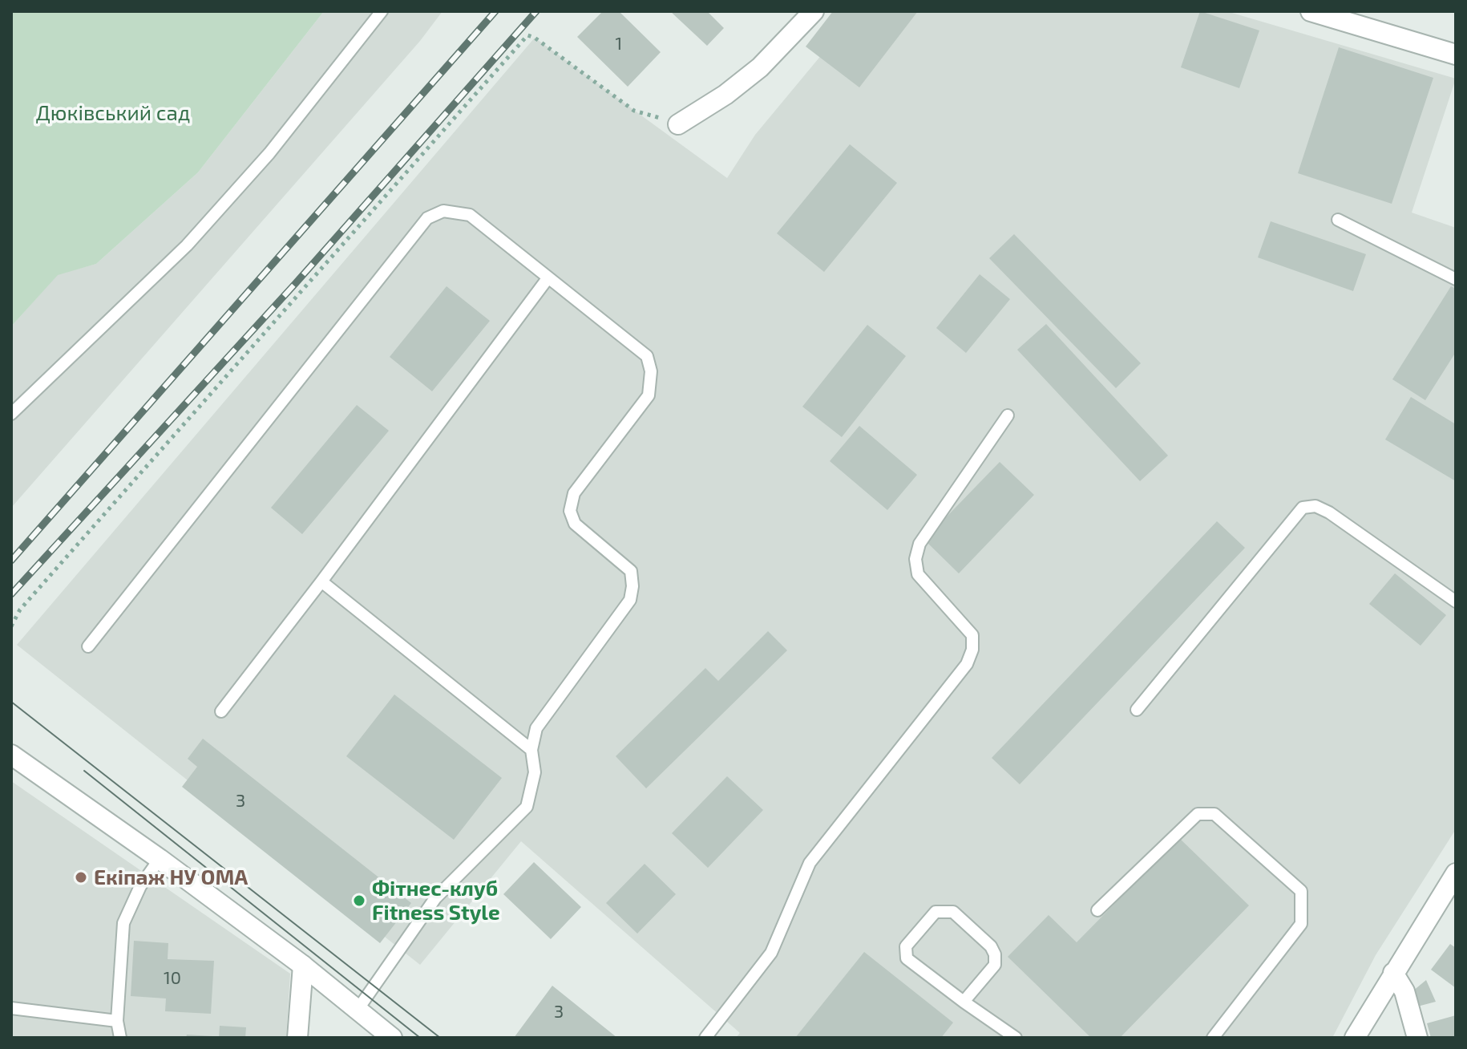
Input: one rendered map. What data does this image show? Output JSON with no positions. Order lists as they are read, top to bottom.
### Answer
{
  "parks": ["Дюківський сад"],
  "places": ["Екіпаж НУ ОМА", "Фітнес-клуб Fitness Style"],
  "house_numbers": [
    "1",
    "3",
    "10",
    "3"
  ]
}
